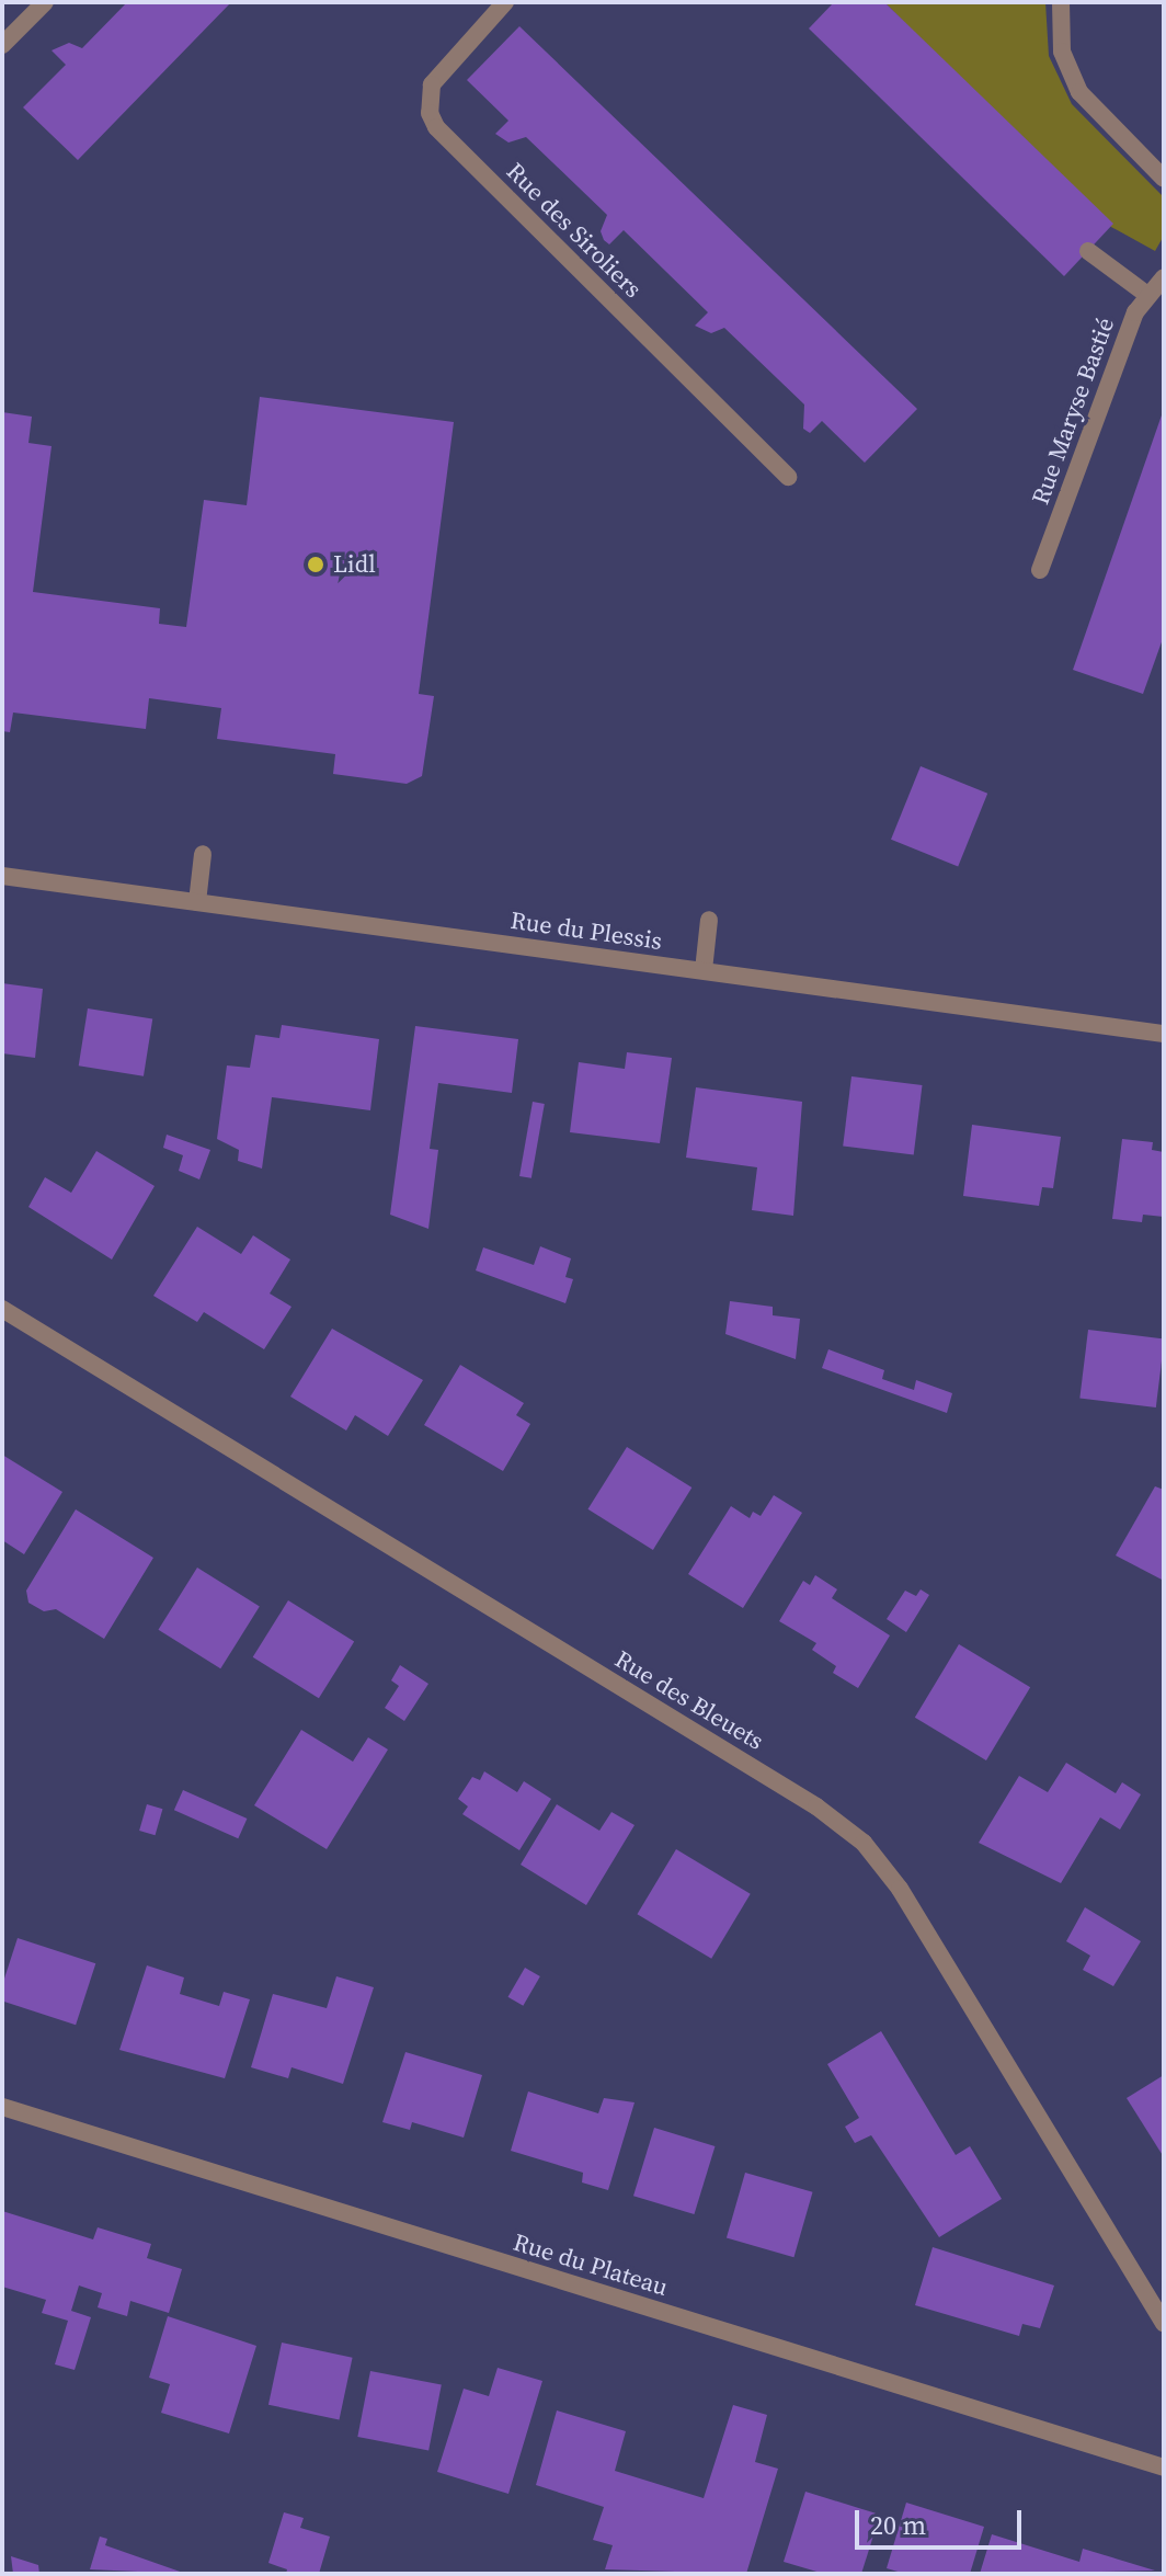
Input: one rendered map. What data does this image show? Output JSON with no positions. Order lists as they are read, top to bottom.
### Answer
{
  "streets": {
    "street": [
      "Rue des Siroliers",
      "Rue Maryse Bastié",
      "Rue du Plessis",
      "Rue des Bleuets",
      "Rue du Plateau"
    ]
  },
  "places": ["Lidl"],
  "scale_bar": "20 m"
}
